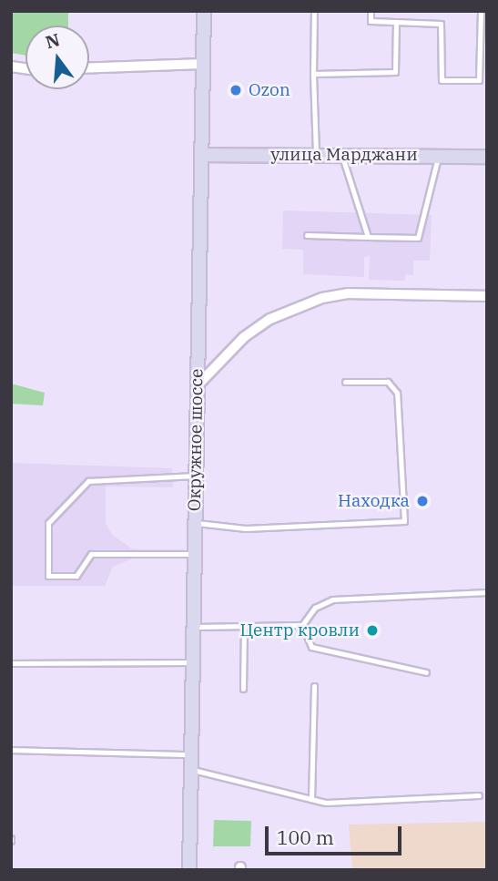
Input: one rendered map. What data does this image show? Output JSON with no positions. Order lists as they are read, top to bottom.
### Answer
{
  "streets": {
    "street": ["улица Марджани", "Окружное шоссе"]
  },
  "crossings": [
    ["улица Марджани", "Окружное шоссе"]
  ],
  "places": ["Ozon", "Находка", "Центр кровли"],
  "scale_bar": "100 m",
  "north": "top"
}
